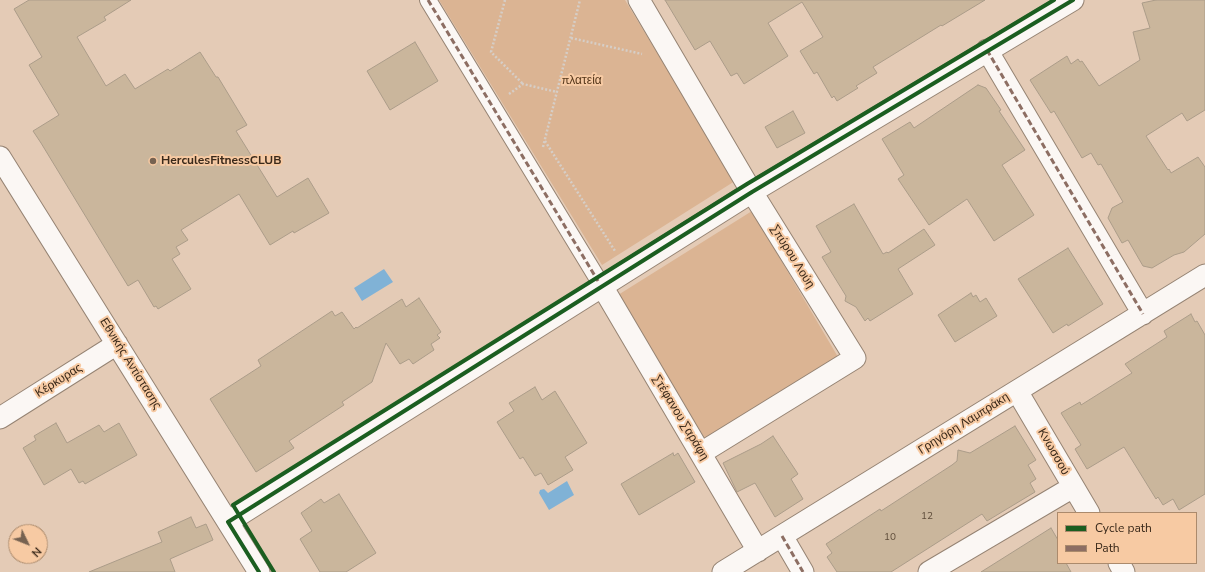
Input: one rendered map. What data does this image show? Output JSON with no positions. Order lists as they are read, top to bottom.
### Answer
{
  "streets": {
    "street": [
      "Σπύρου Λούη",
      "Εθνικής Αντίστασης",
      "Κέρκυρας",
      "Στέφανου Σαράφη",
      "Γρηγόρη Λαμπράκη",
      "Κνωσσού"
    ]
  },
  "crossings": [
    ["Σπύρου Λούη", "Στέφανου Σαράφη"],
    ["Εθνικής Αντίστασης", "Κέρκυρας"],
    ["Στέφανου Σαράφη", "Γρηγόρη Λαμπράκη"],
    ["Γρηγόρη Λαμπράκη", "Κνωσσού"]
  ],
  "parks": ["πλατεία"],
  "places": ["HerculesFitnessCLUB"],
  "house_numbers": ["12", "10"],
  "legend": ["Cycle path", "Path"],
  "north": "bottom right"
}
